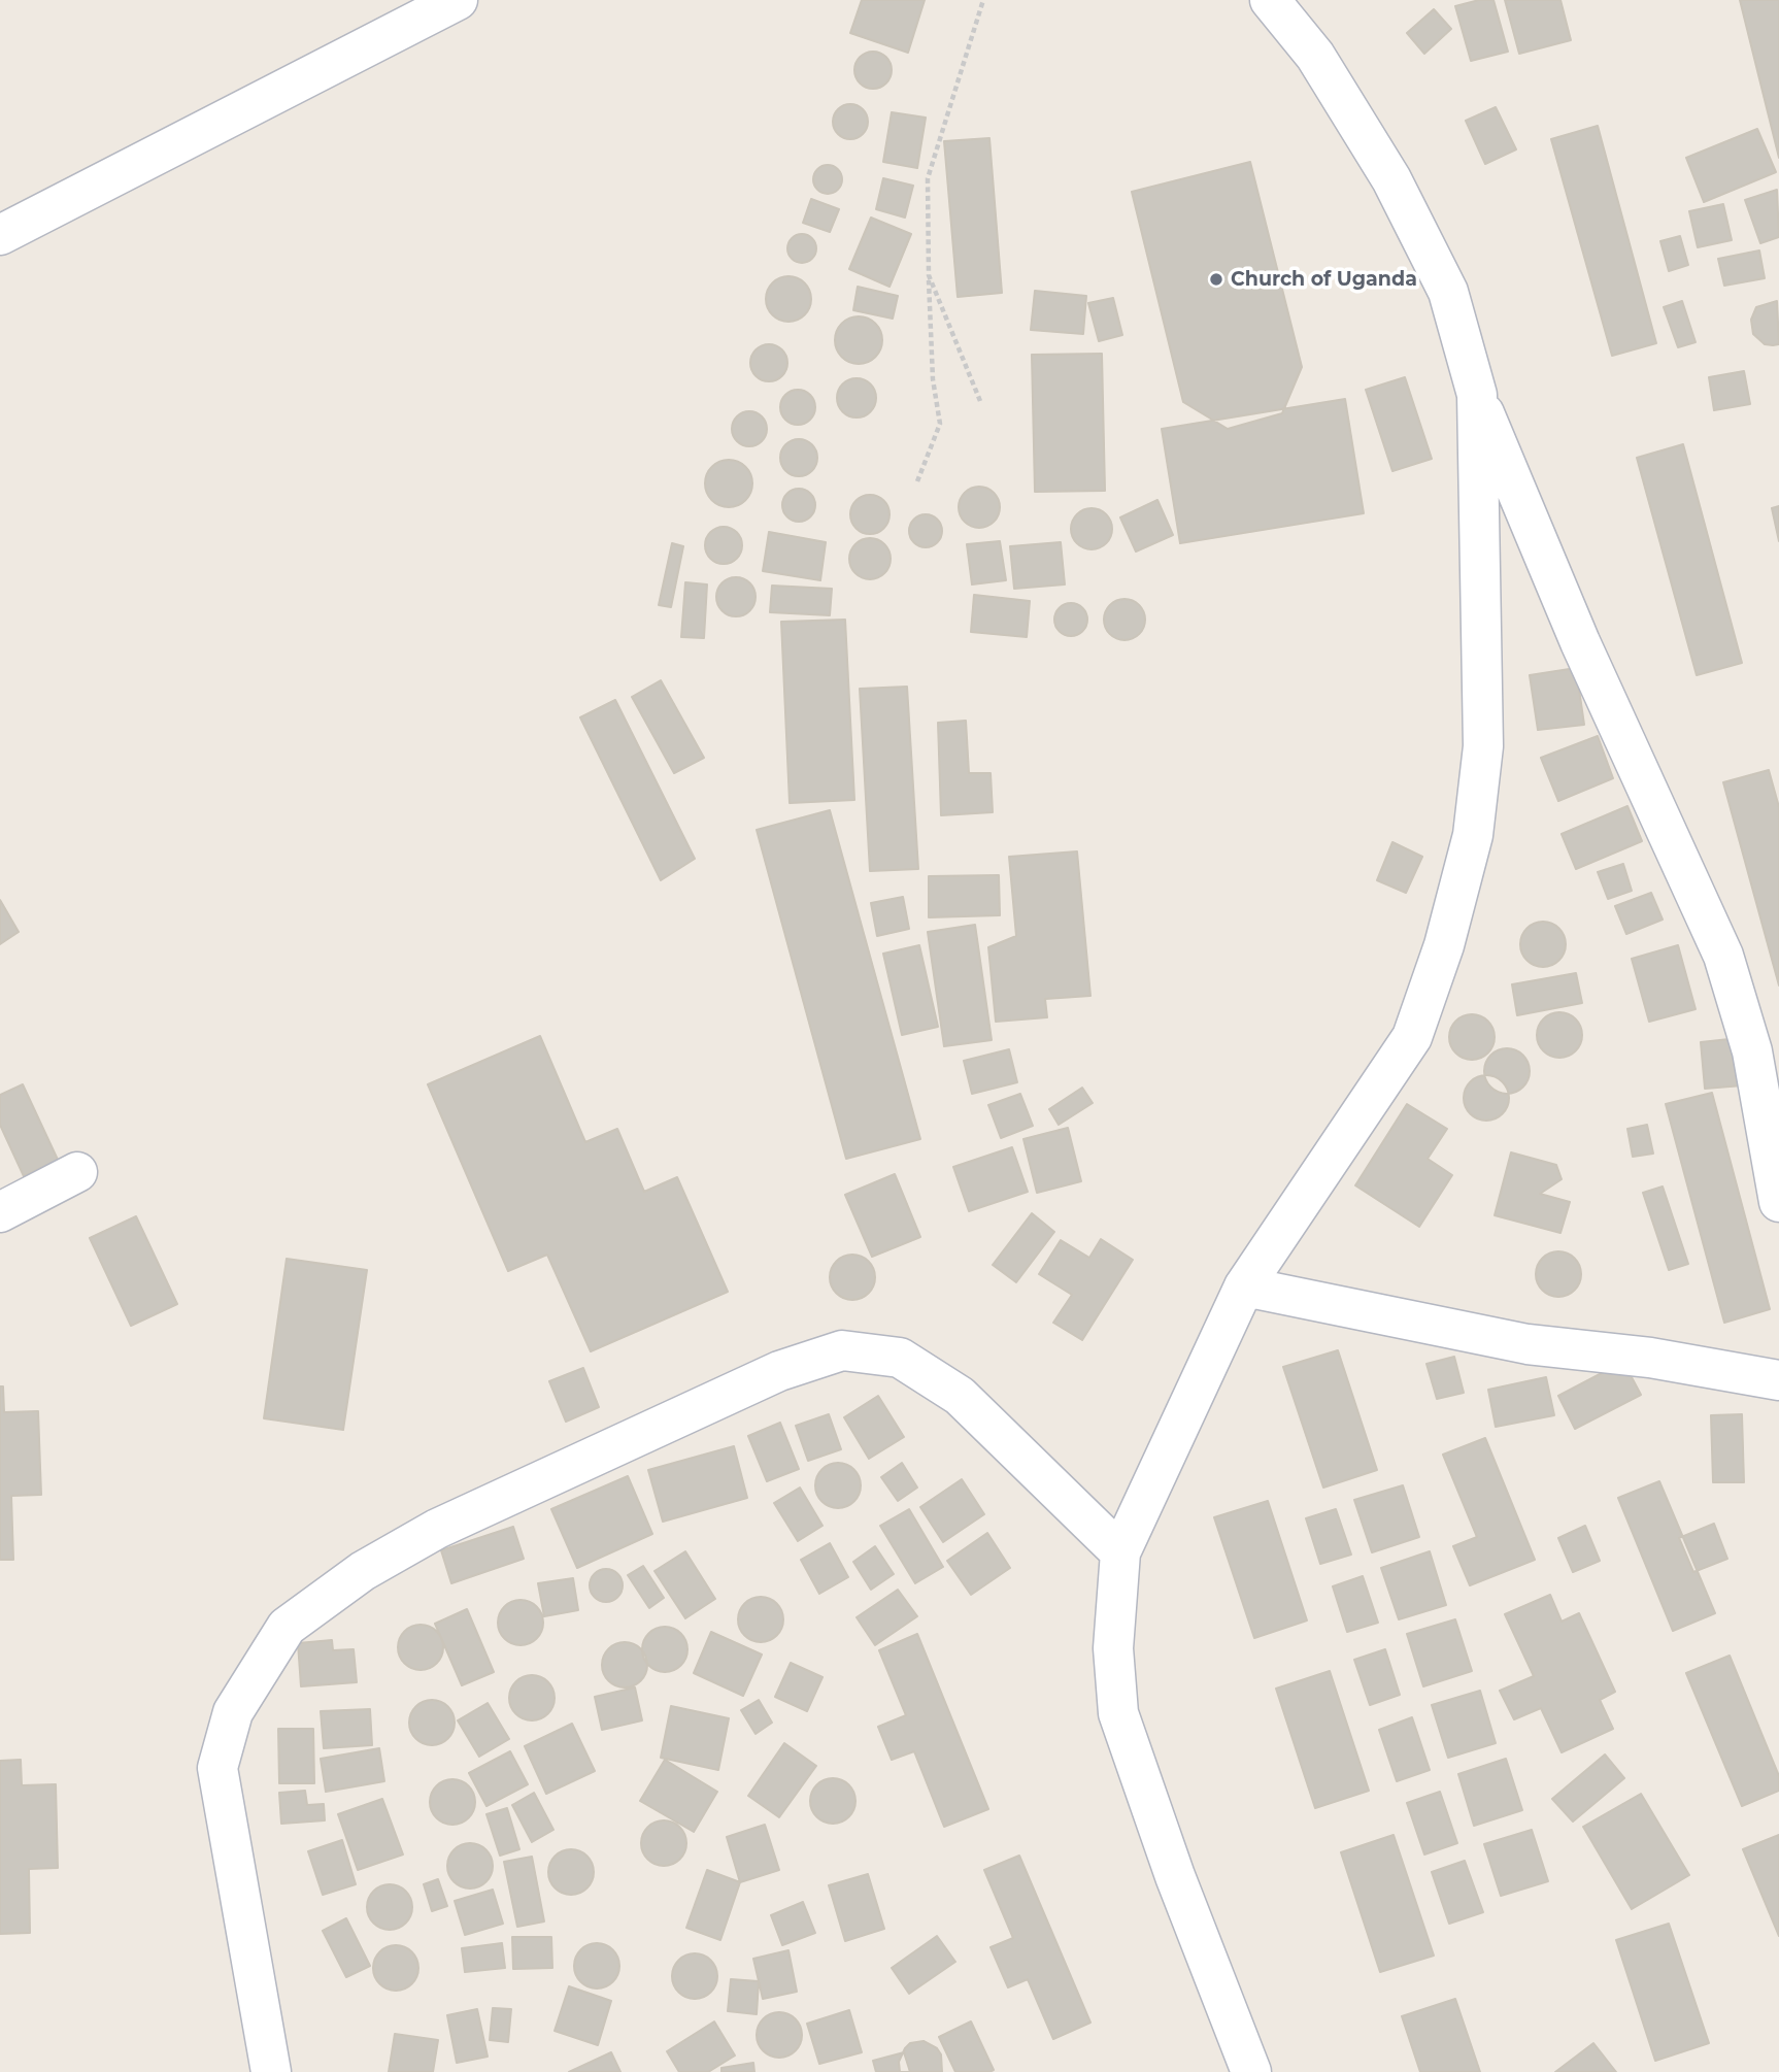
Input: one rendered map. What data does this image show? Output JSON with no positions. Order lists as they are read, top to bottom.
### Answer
{
  "places": ["Church of Uganda"]
}
